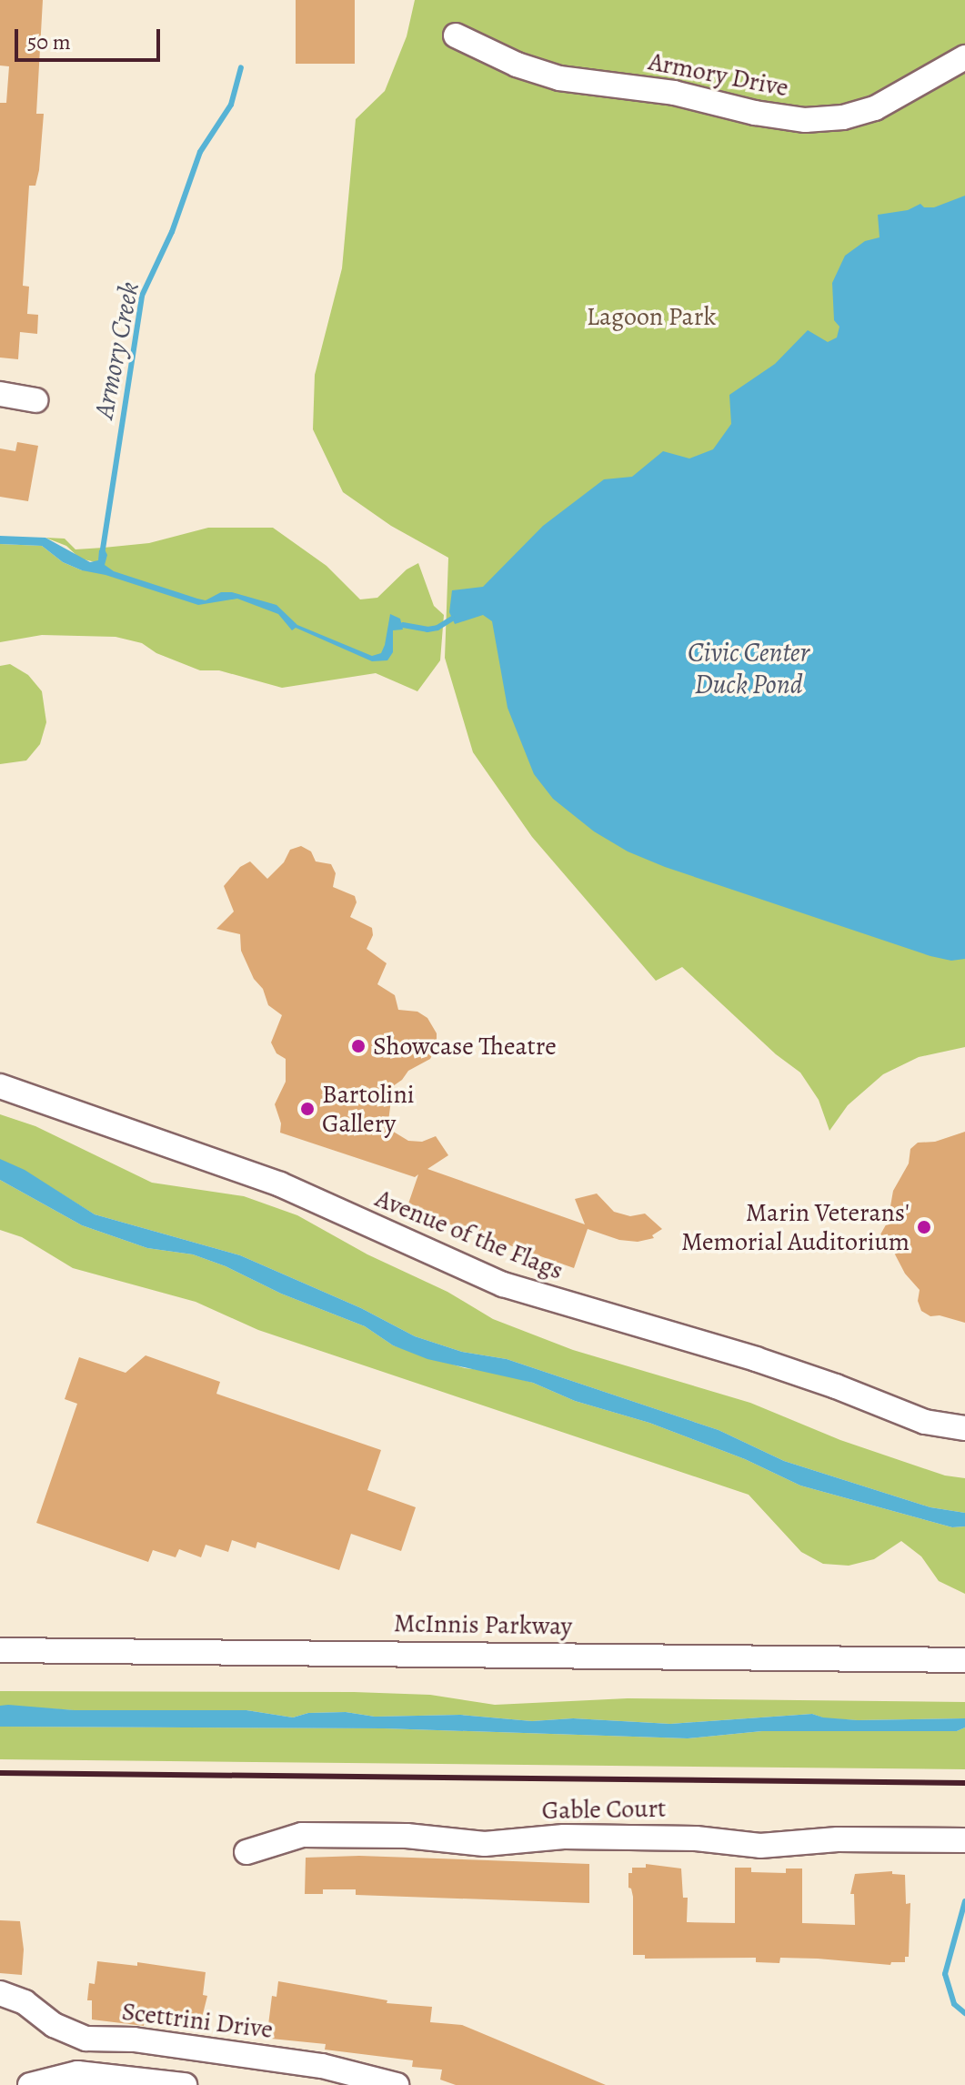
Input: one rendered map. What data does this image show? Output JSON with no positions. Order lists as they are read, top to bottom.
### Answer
{
  "streets": {
    "street": [
      "Armory Drive",
      "Avenue of the Flags",
      "McInnis Parkway",
      "Gable Court",
      "Scettrini Drive"
    ]
  },
  "water": ["Armory Creek", "Civic Center Duck Pond"],
  "parks": ["Lagoon Park"],
  "places": ["Showcase Theatre", "Bartolini Gallery", "Marin Veterans' Memorial Auditorium"],
  "scale_bar": "50 m"
}
